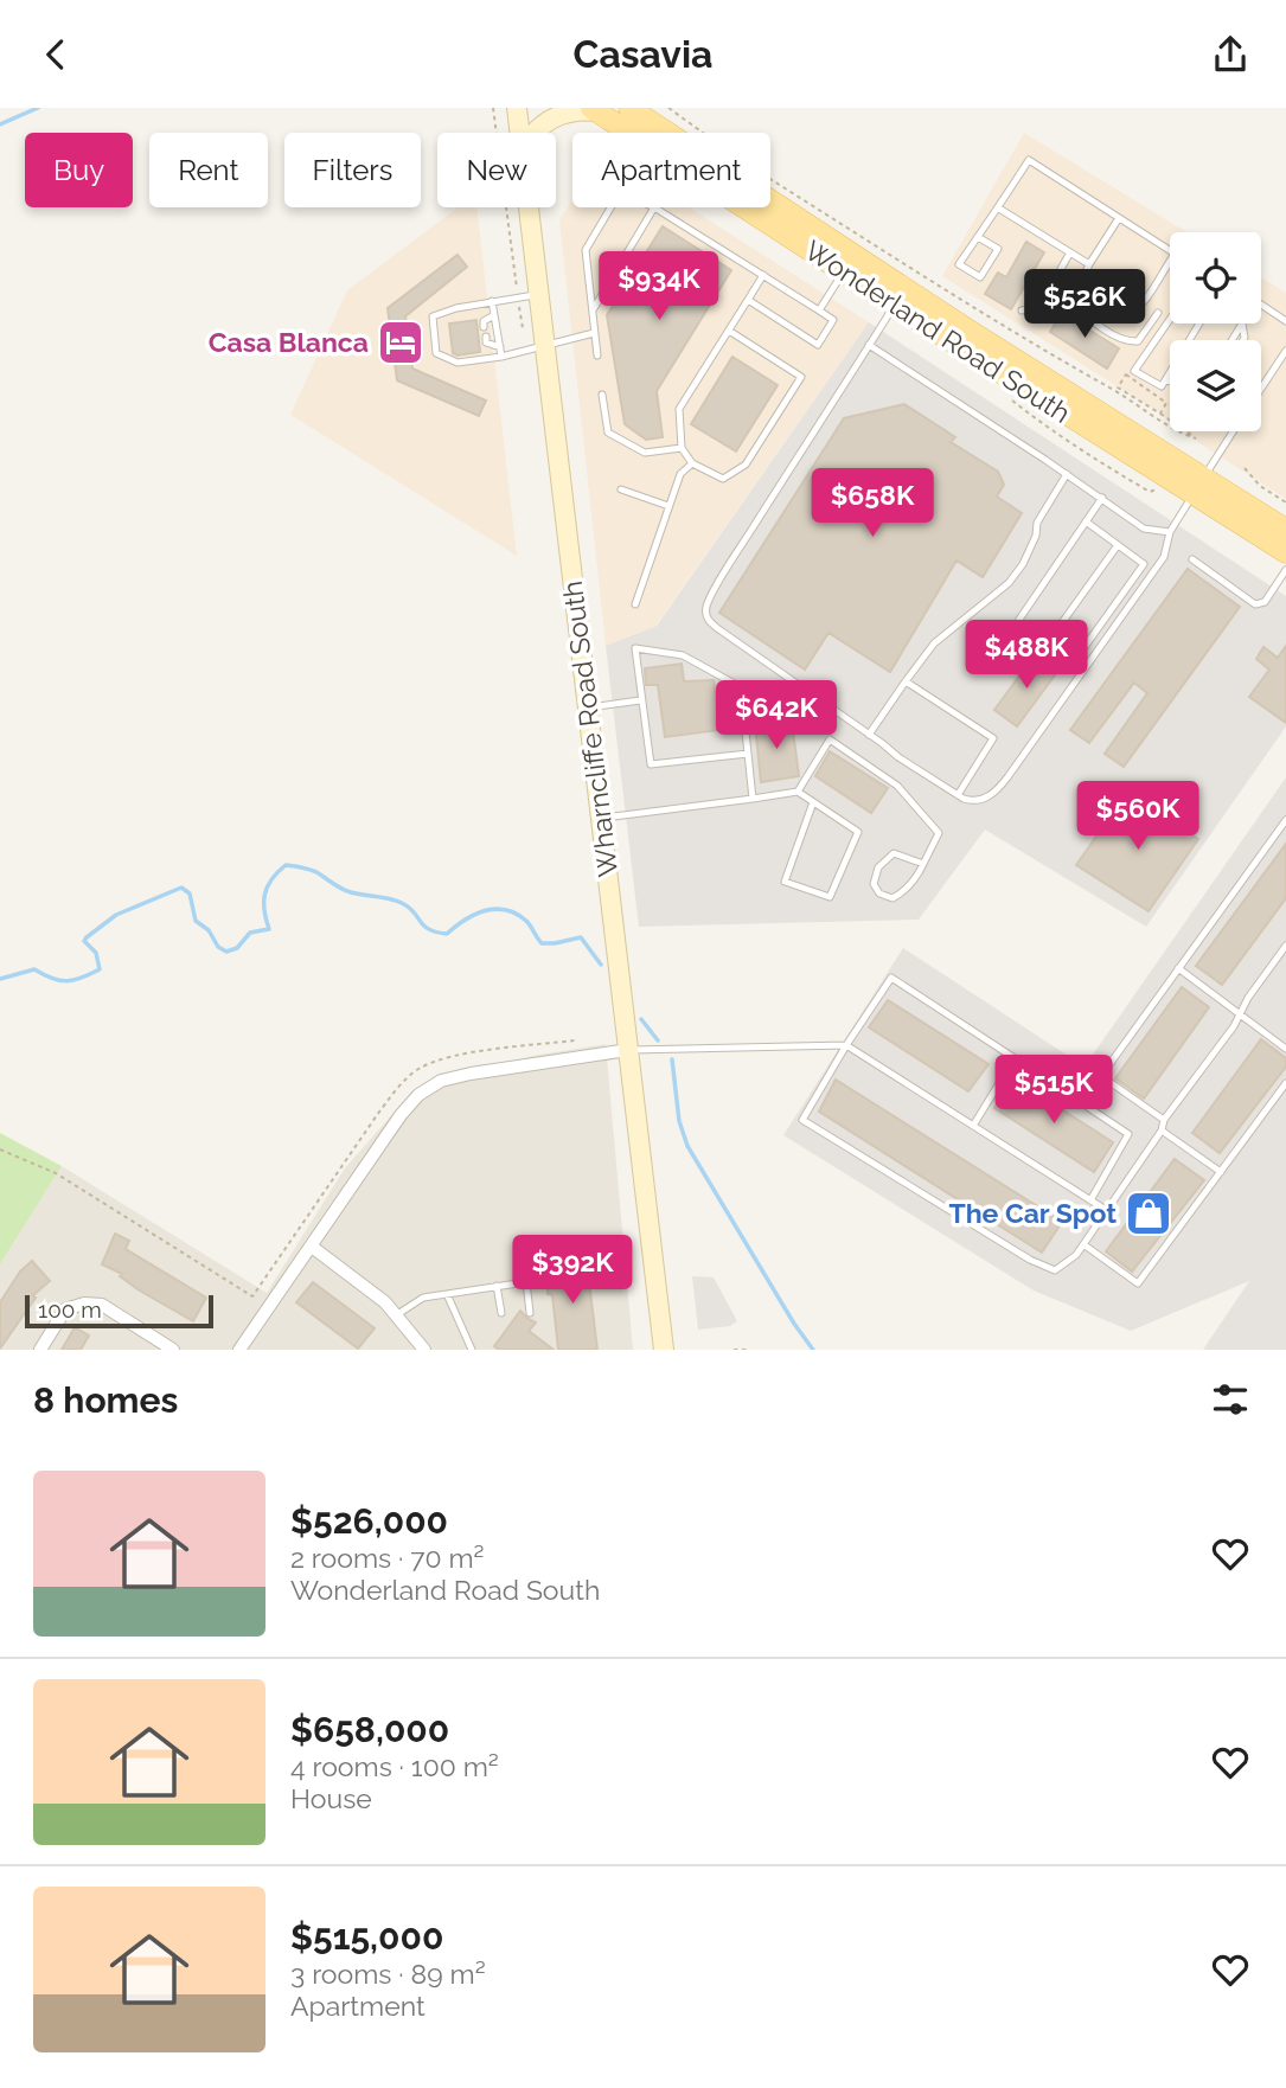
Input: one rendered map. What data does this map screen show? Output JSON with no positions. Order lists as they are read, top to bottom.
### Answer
{
  "streets": {
    "main road": ["Wonderland Road South", "Wharncliffe Road South"]
  },
  "places": {
    "hotel": ["Casa Blanca"],
    "shop": ["The Car Spot"]
  },
  "scale_bar": "100 m",
  "page": {
    "header": "Casavia",
    "chip": [
      "Buy",
      "Rent",
      "Filters",
      "New",
      "Apartment"
    ],
    "price": [
      "$934K",
      "$526K",
      "$658K",
      "$488K",
      "$642K",
      "$560K",
      "$515K",
      "$392K"
    ],
    "scale": "100 m",
    "heading": "8 homes",
    "list": [
      {
        "name": "$526,000",
        "note": "2 rooms · 70 m² · Wonderland Road South"
      },
      {
        "name": "$658,000",
        "note": "4 rooms · 100 m² · House"
      },
      {
        "name": "$515,000",
        "note": "3 rooms · 89 m² · Apartment"
      }
    ]
  }
}
